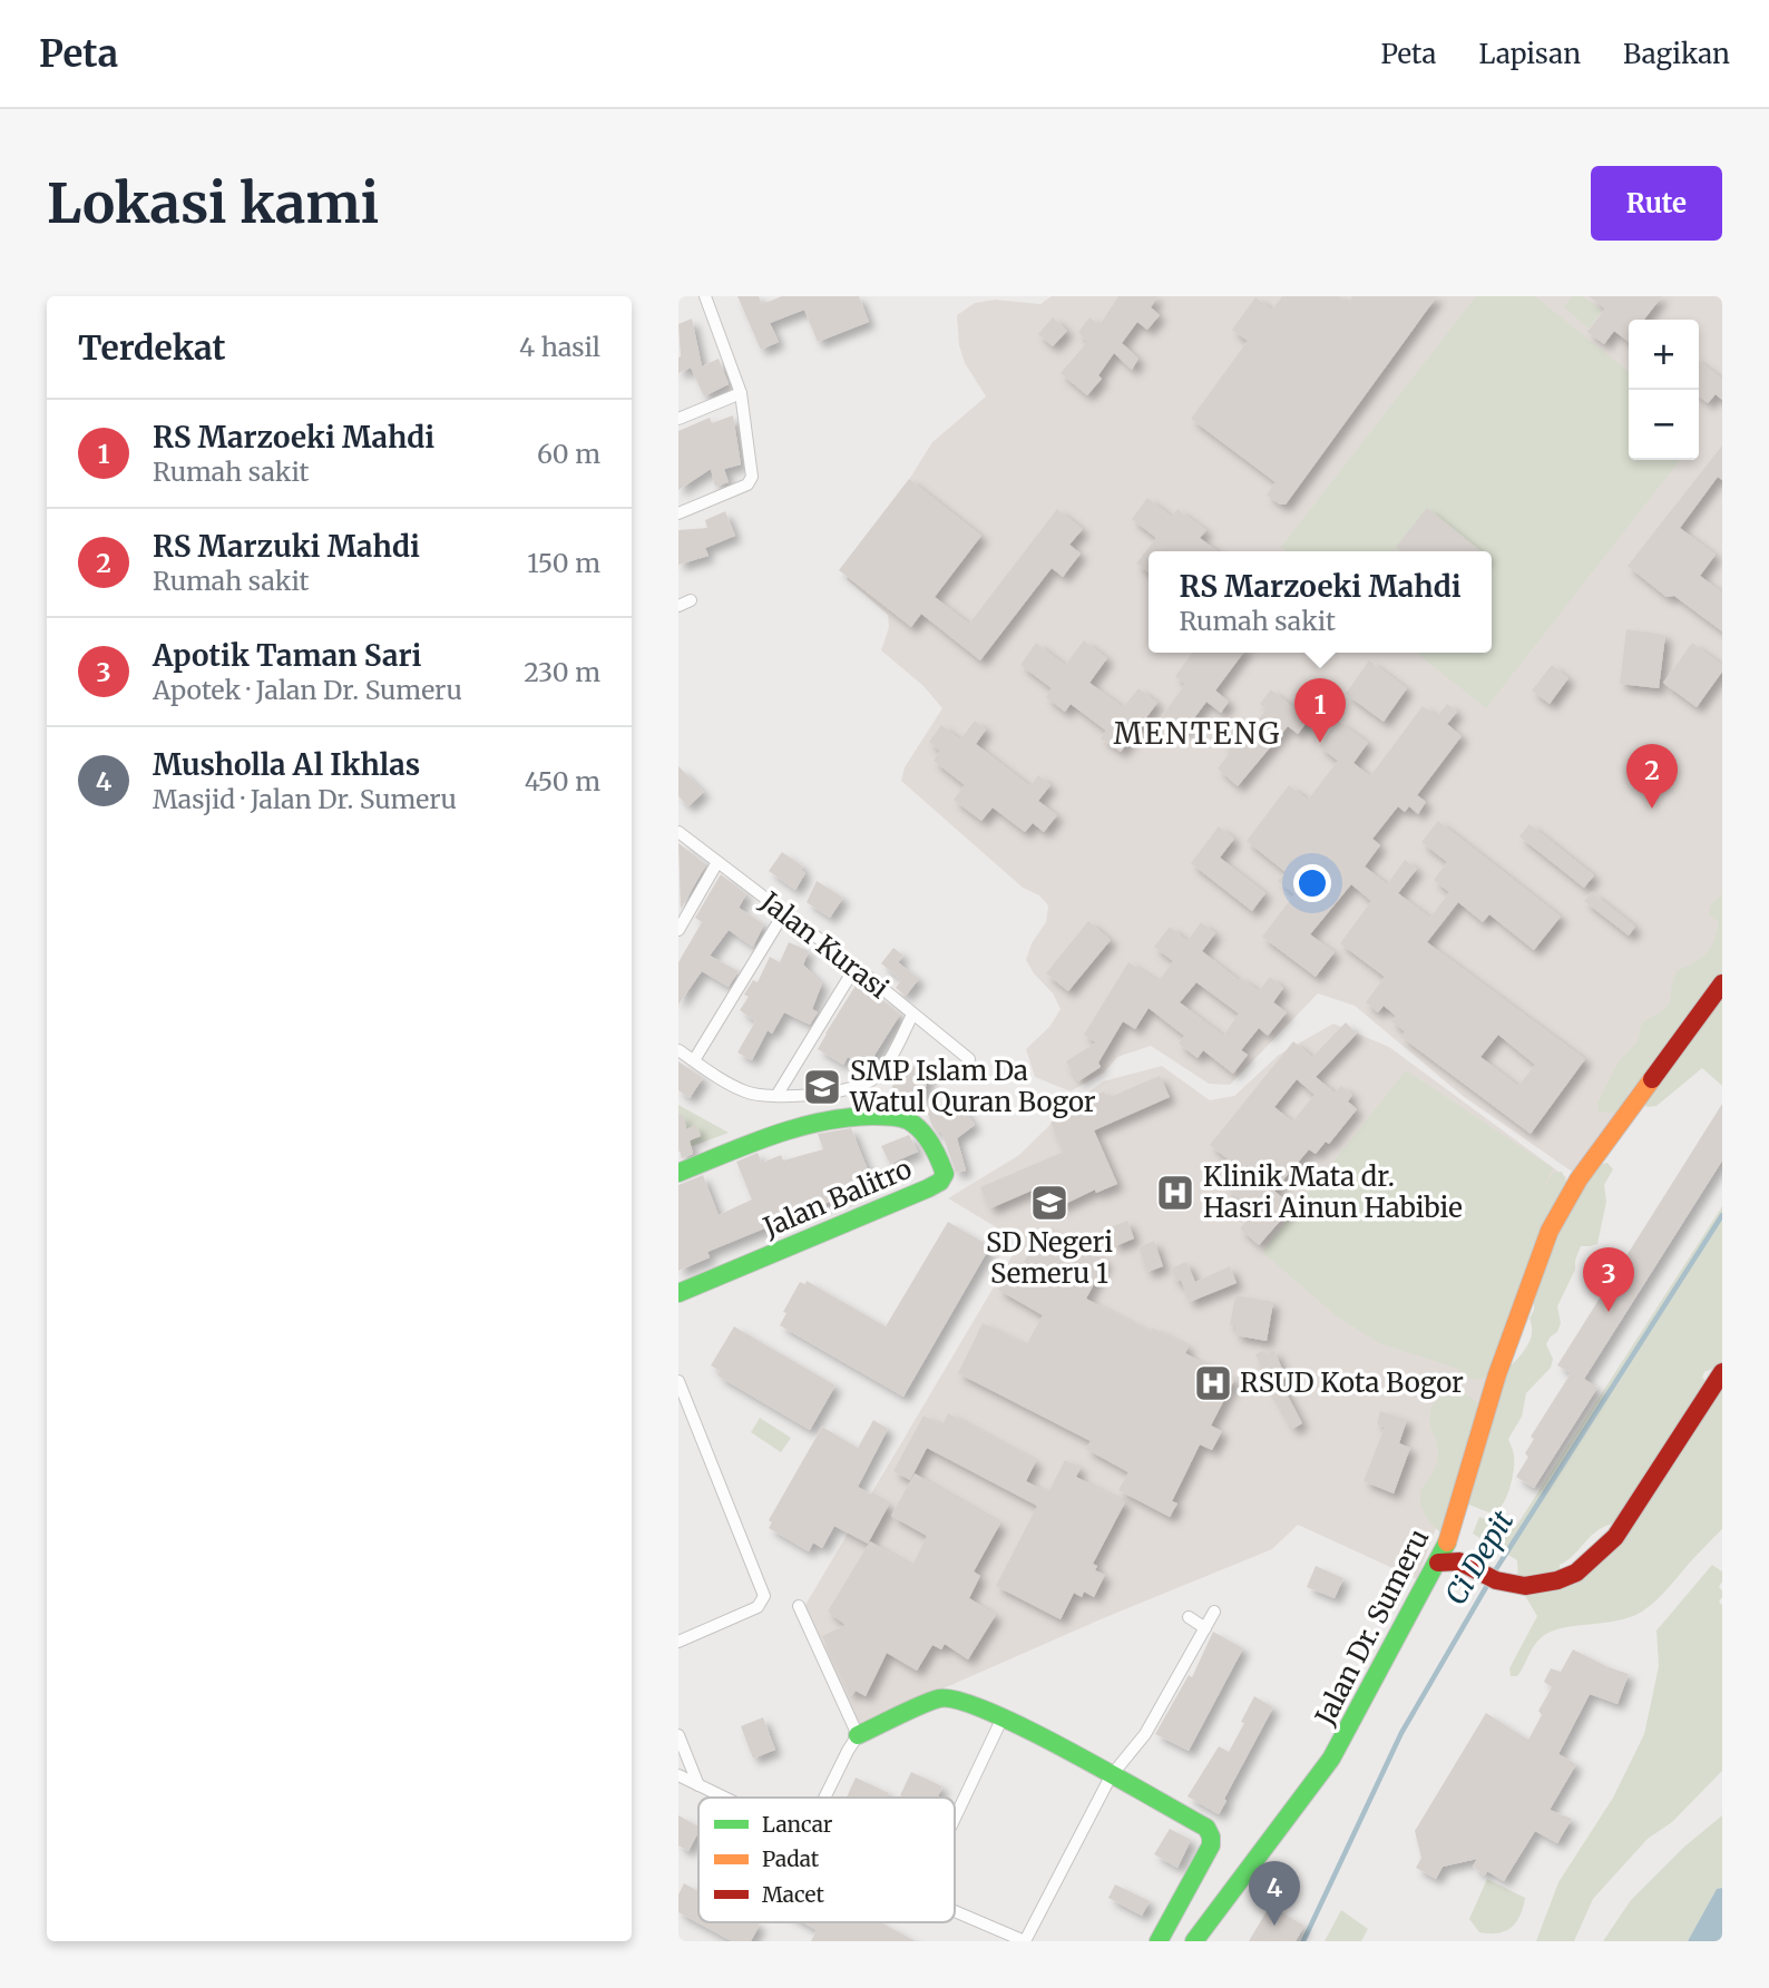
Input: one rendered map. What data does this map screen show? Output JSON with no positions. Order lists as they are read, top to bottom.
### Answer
{
  "streets": {
    "main road": ["Jalan Balitro", "Jalan Dr. Sumeru"],
    "street": ["Jalan Kurasi"]
  },
  "districts": ["MENTENG"],
  "water": ["Ci Depit"],
  "places": {
    "school or university": ["SMP Islam Da Watul Quran Bogor", "SD Negeri Semeru 1"],
    "hospital": ["Klinik Mata dr. Hasri Ainun Habibie", "RSUD Kota Bogor"]
  },
  "legend": ["Lancar", "Padat", "Macet"],
  "page": {
    "header": "Peta",
    "nav": ["Peta", "Lapisan", "Bagikan"],
    "buttons": "Rute",
    "title": "Lokasi kami",
    "heading": ["Terdekat", "4 hasil"],
    "map_buttons": ["+", "−"],
    "list": [
      {
        "mark": "1",
        "name": "RS Marzoeki Mahdi",
        "note": "Rumah sakit",
        "value": "60 m"
      },
      {
        "mark": "2",
        "name": "RS Marzuki Mahdi",
        "note": "Rumah sakit",
        "value": "150 m"
      },
      {
        "mark": "3",
        "name": "Apotik Taman Sari",
        "note": "Apotek · Jalan Dr. Sumeru",
        "value": "230 m"
      },
      {
        "mark": "4",
        "name": "Musholla Al Ikhlas",
        "note": "Masjid · Jalan Dr. Sumeru",
        "value": "450 m"
      }
    ],
    "popup": ["RS Marzoeki Mahdi", "Rumah sakit"],
    "pins": [
      "1",
      "2",
      "3",
      "4"
    ]
  }
}
